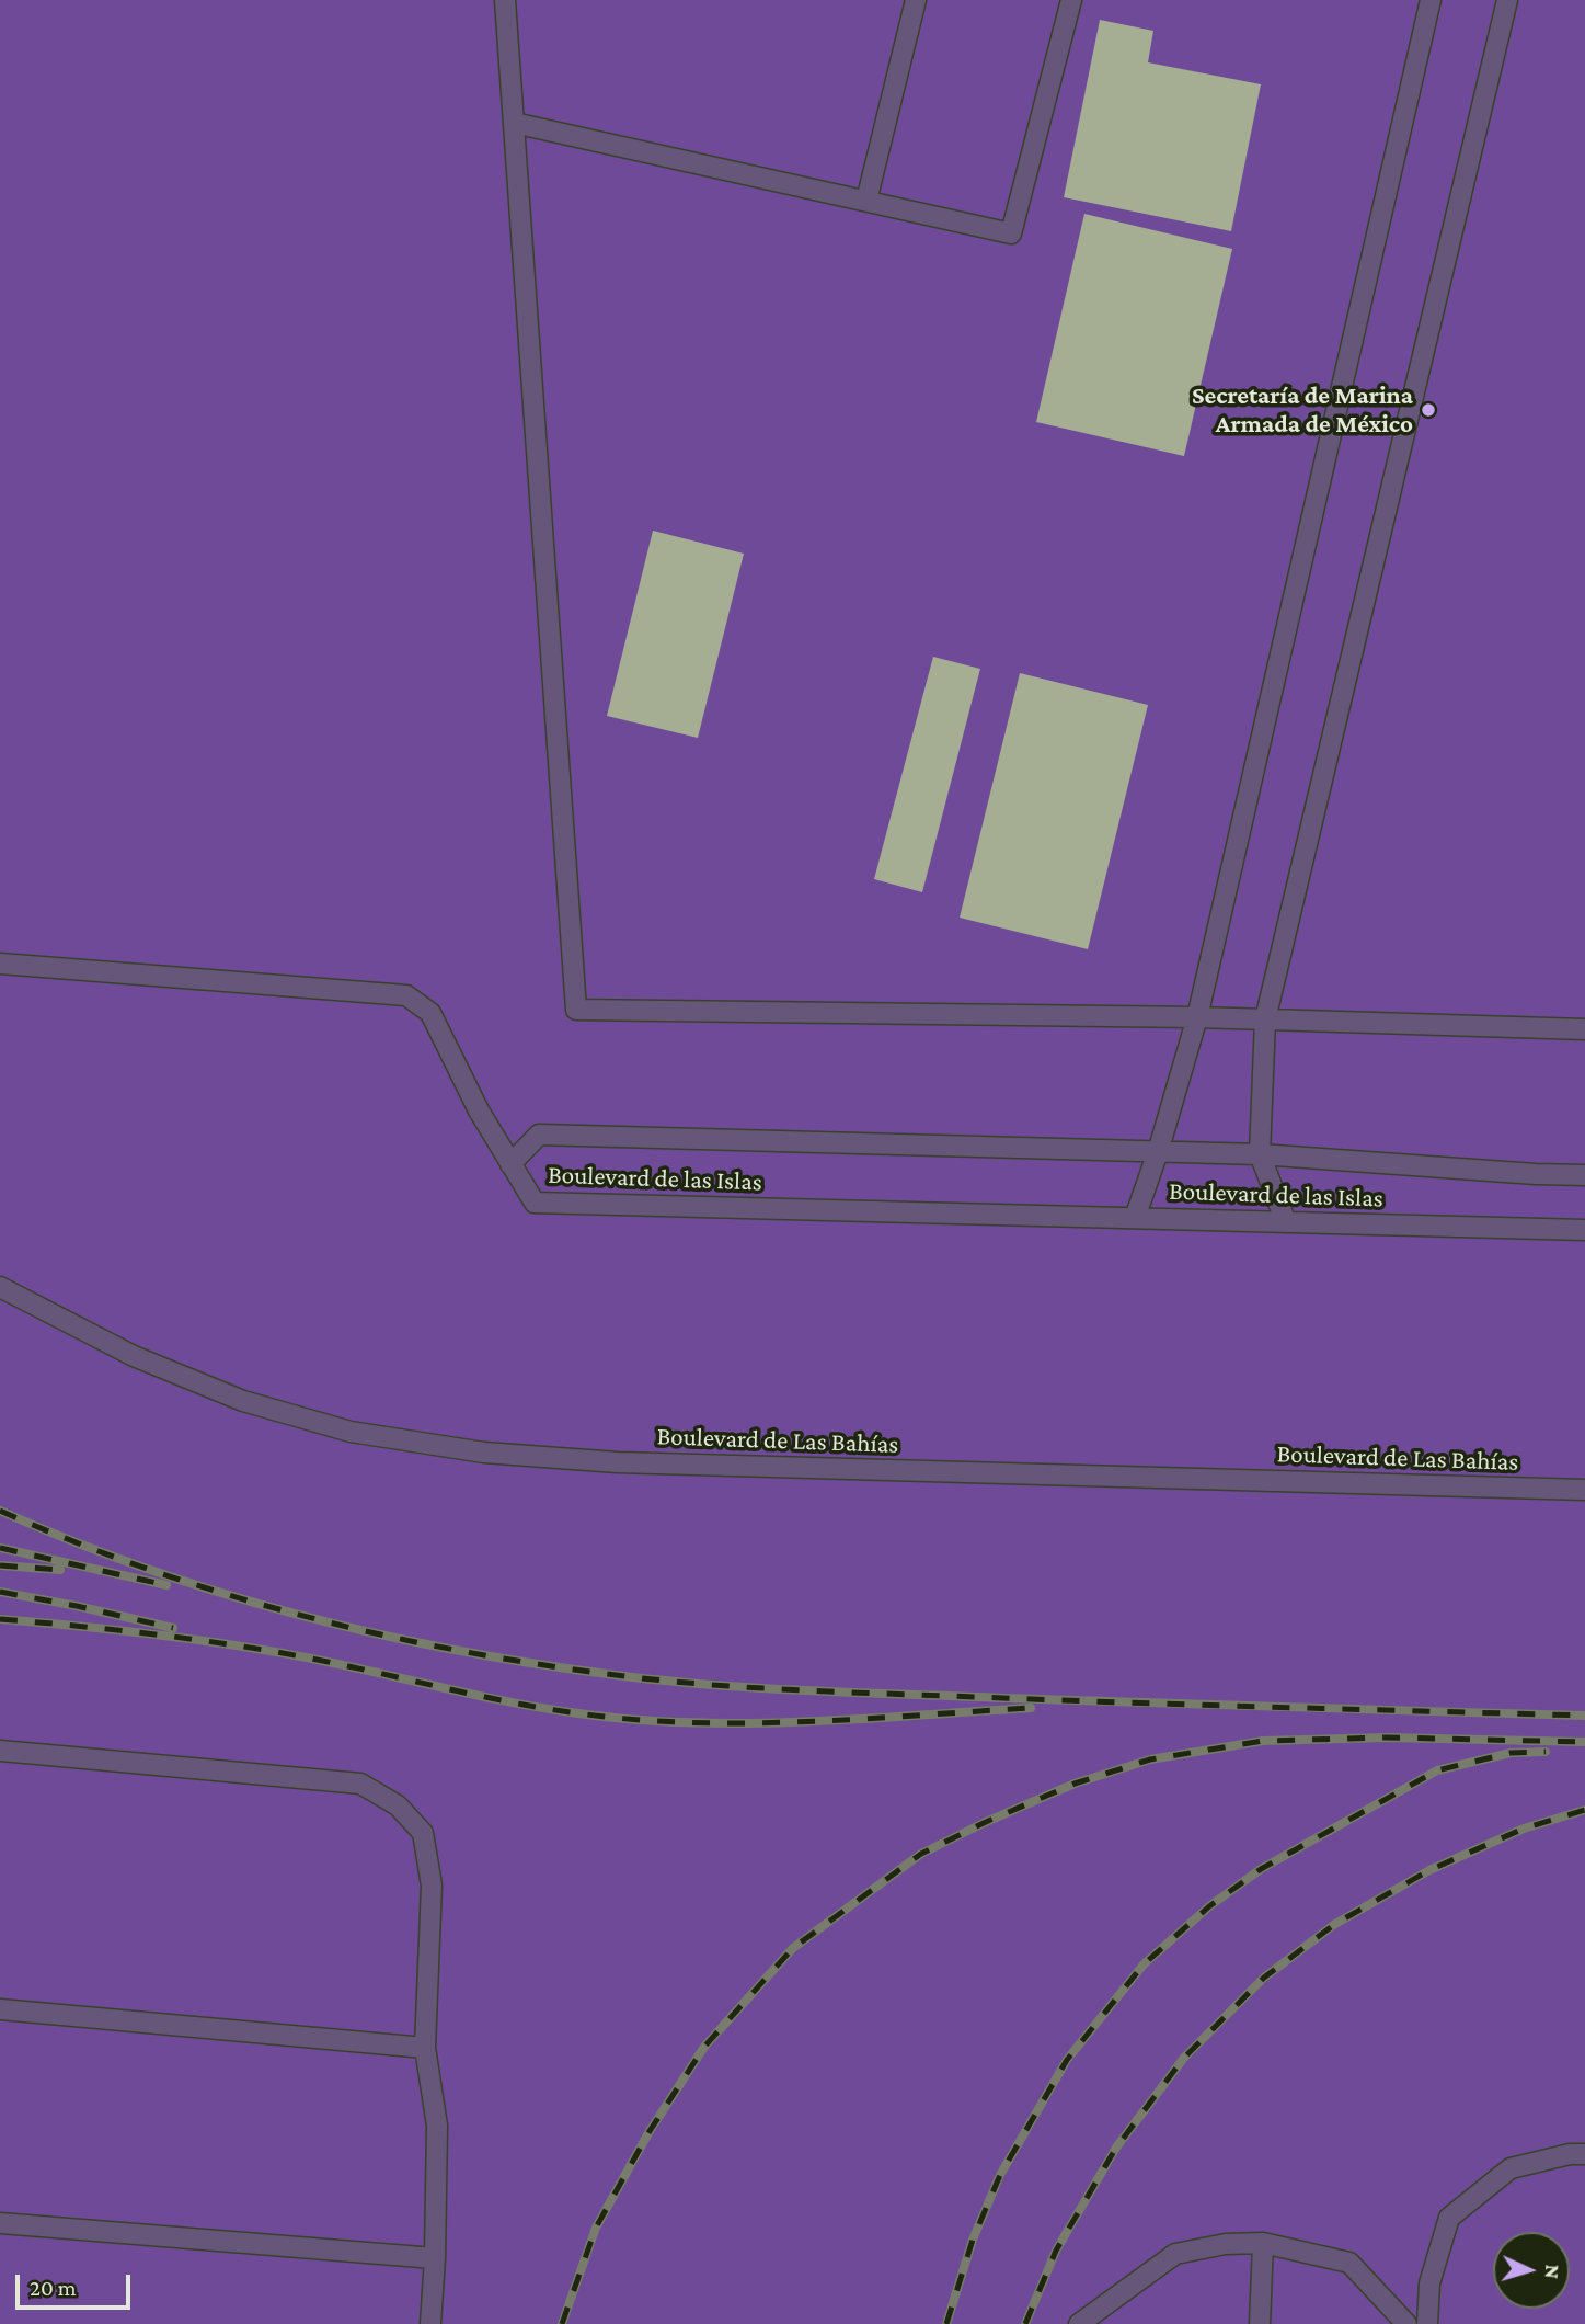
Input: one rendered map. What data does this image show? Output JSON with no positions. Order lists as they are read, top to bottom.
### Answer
{
  "streets": {
    "street": ["Boulevard de las Islas", "Boulevard de Las Bahías"]
  },
  "places": ["Secretaría de Marina Armada de México"],
  "scale_bar": "20 m",
  "north": "right"
}
